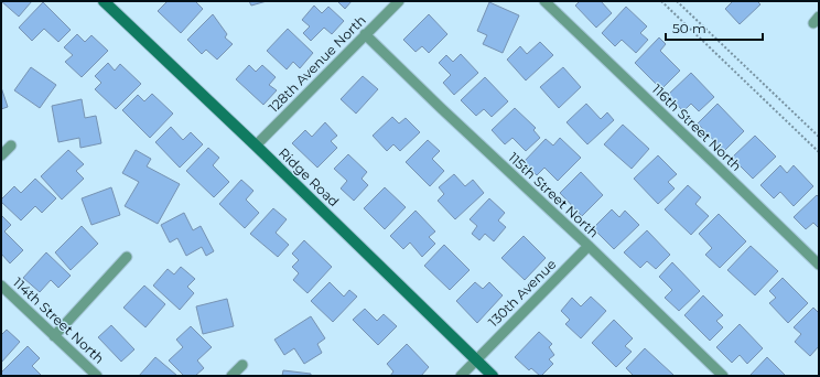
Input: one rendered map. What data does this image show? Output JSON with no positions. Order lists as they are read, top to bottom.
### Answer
{
  "streets": {
    "street": [
      "128th Avenue North",
      "116th Street North",
      "Ridge Road",
      "115th Street North",
      "130th Avenue",
      "114th Street North"
    ]
  },
  "crossings": [
    ["128th Avenue North", "Ridge Road"],
    ["128th Avenue North", "115th Street North"],
    ["Ridge Road", "130th Avenue"],
    ["115th Street North", "130th Avenue"]
  ],
  "scale_bar": "50 m"
}
